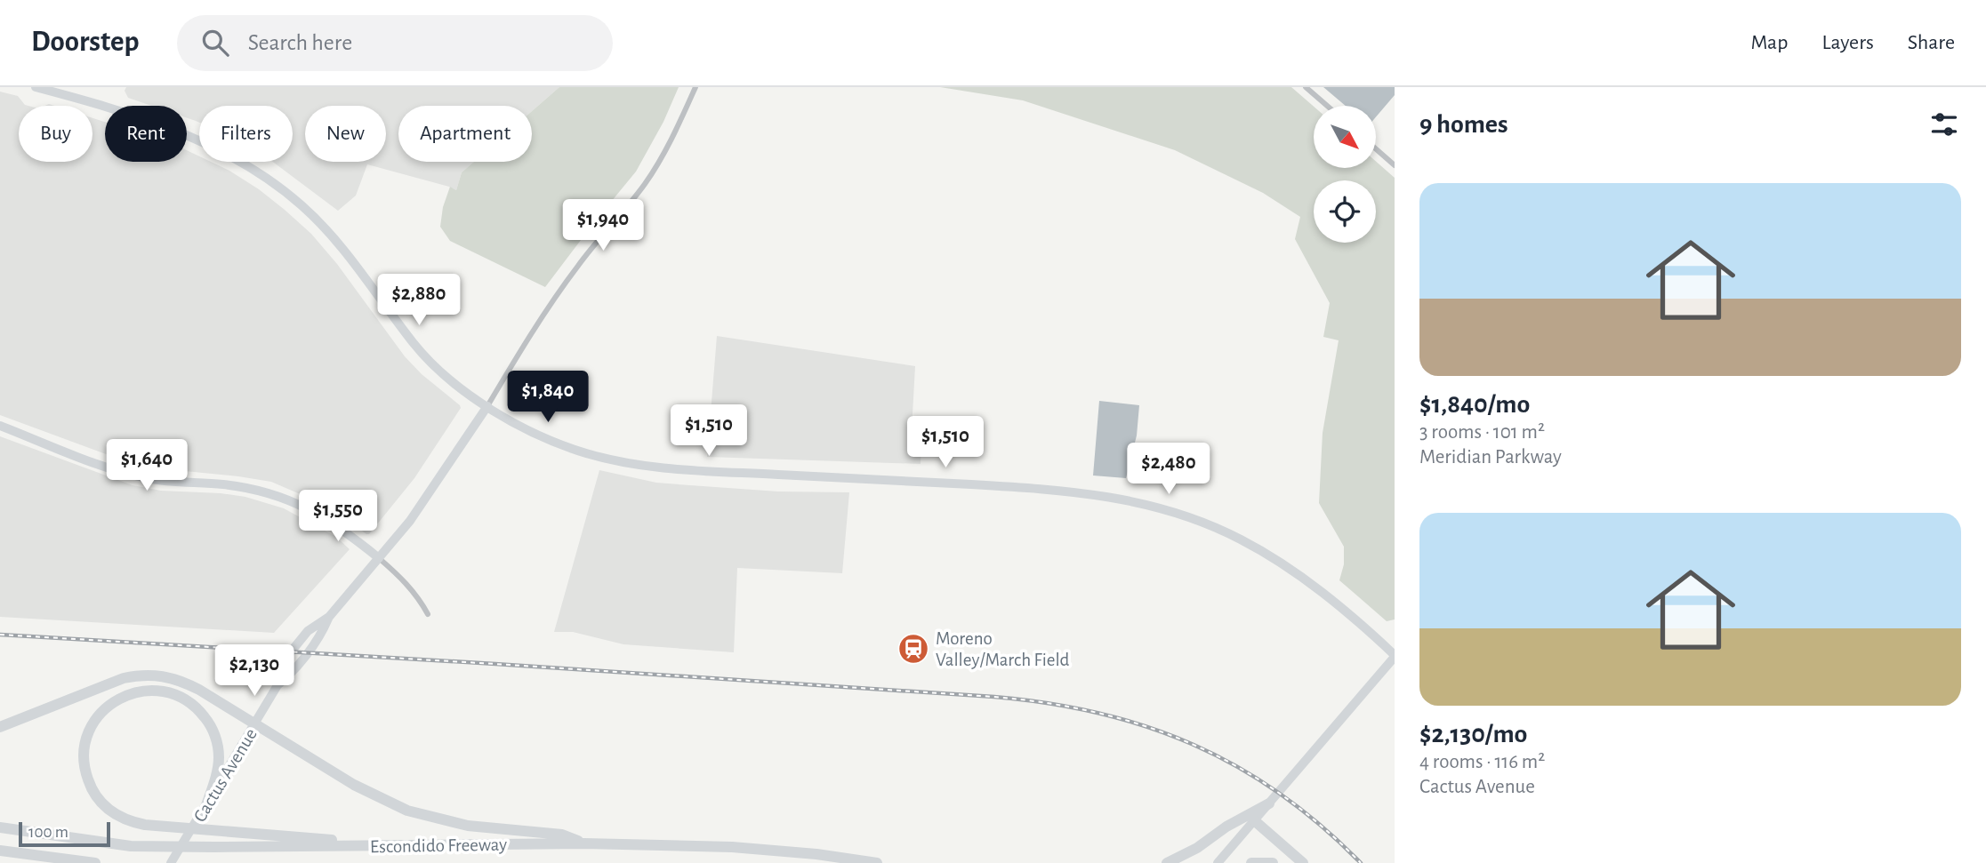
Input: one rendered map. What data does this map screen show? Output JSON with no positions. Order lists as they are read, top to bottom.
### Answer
{
  "streets": {
    "highway": ["Escondido Freeway"],
    "main road": ["Cactus Avenue"]
  },
  "places": {
    "station": ["Moreno Valley/March Field"]
  },
  "scale_bar": "100 m",
  "north": "bottom right",
  "page": {
    "header": "Doorstep",
    "search": "Search here",
    "nav": ["Map", "Layers", "Share"],
    "heading": "9 homes",
    "chip": [
      "Buy",
      "Rent",
      "Filters",
      "New",
      "Apartment"
    ],
    "list": [
      {
        "name": "$1,840/mo",
        "note": "3 rooms · 101 m² · Meridian Parkway"
      },
      {
        "name": "$2,130/mo",
        "note": "4 rooms · 116 m² · Cactus Avenue"
      }
    ],
    "price": [
      "$1,940",
      "$2,880",
      "$1,840",
      "$1,510",
      "$1,510",
      "$1,640",
      "$2,480",
      "$1,550",
      "$2,130"
    ],
    "scale": "100 m"
  }
}
